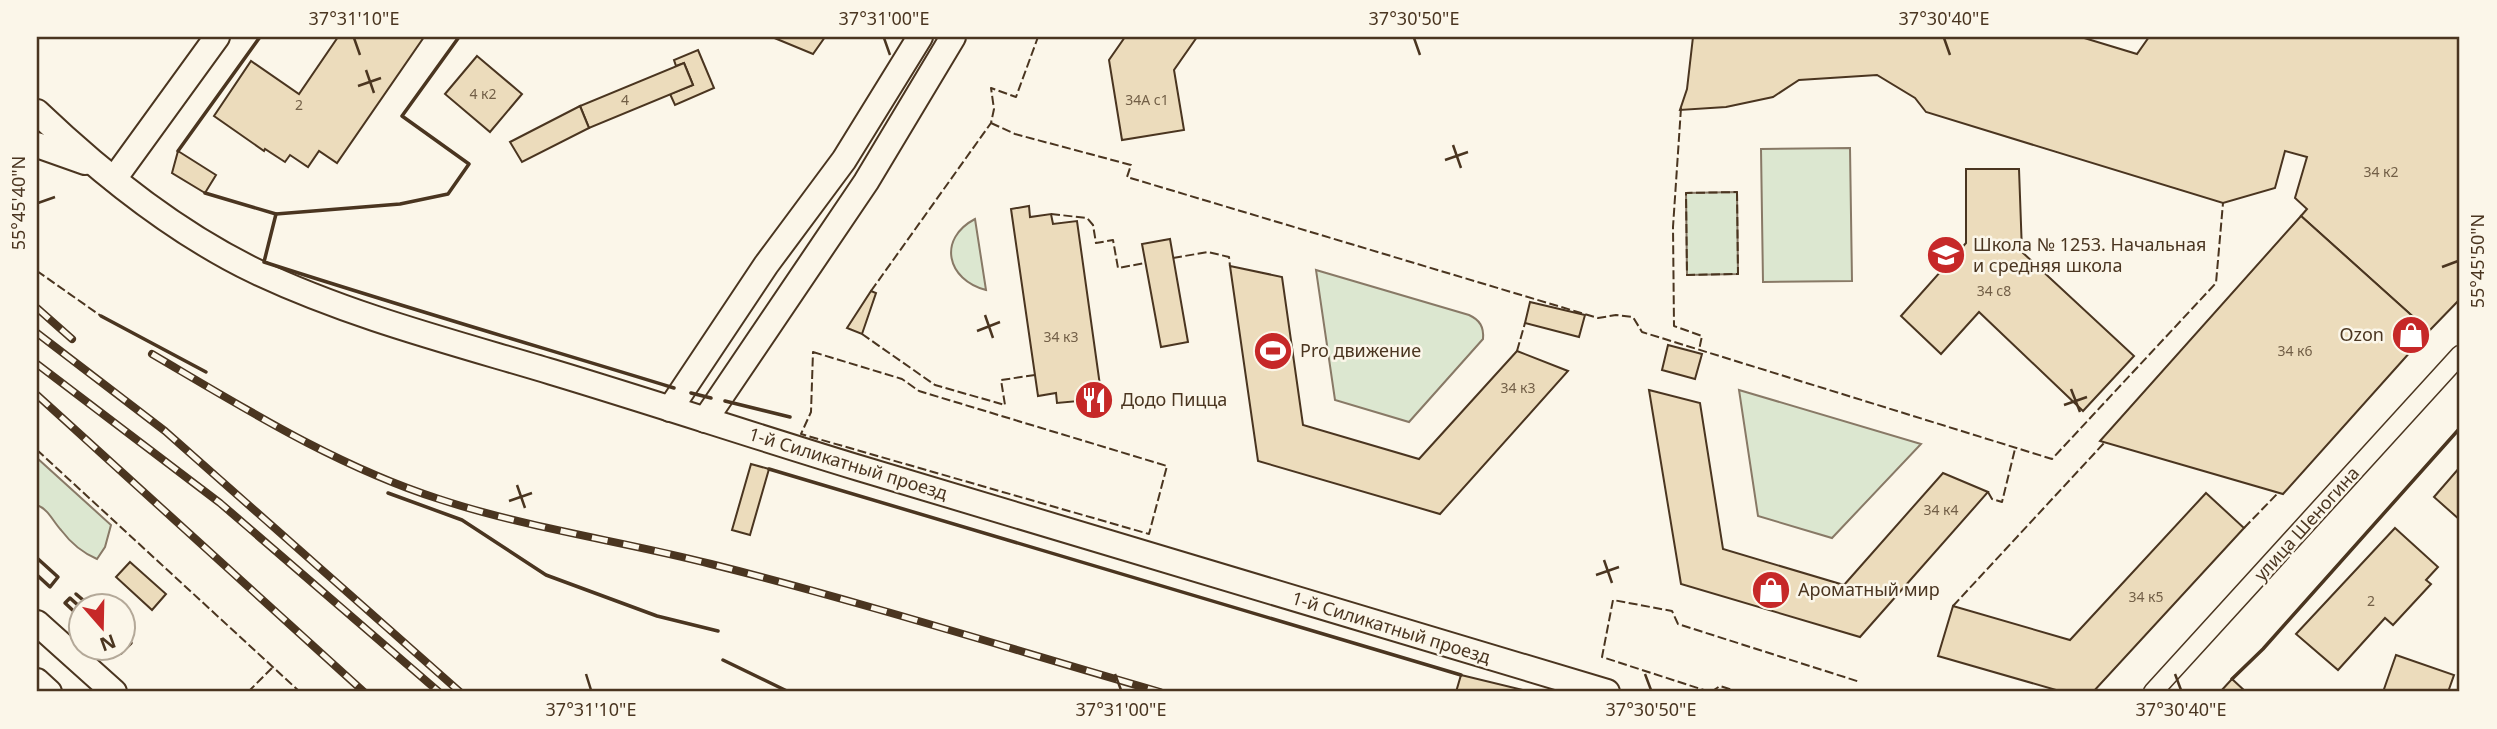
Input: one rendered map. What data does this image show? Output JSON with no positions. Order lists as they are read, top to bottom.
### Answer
{
  "streets": {
    "street": ["1-й Силикатный проезд", "улица Шеногина"]
  },
  "places": {
    "school or university": ["Школа № 1253. Начальная и средняя школа"],
    "shop": ["Ozon", "Ароматный мир"],
    "sports": ["Pro движение"],
    "restaurant": ["Додо Пицца"]
  },
  "house_numbers": [
    "4 к2",
    "4",
    "34А с1",
    "2",
    "34 к2",
    "34 с8",
    "34 к3",
    "34 к6",
    "34 к3",
    "34 к4",
    "34 к5",
    "2"
  ],
  "north": "bottom",
  "coordinates": [
    "37°31'10\"E",
    "37°31'00\"E",
    "37°30'50\"E",
    "37°30'40\"E",
    "55°45'40\"N",
    "55°45'50\"N"
  ]
}
